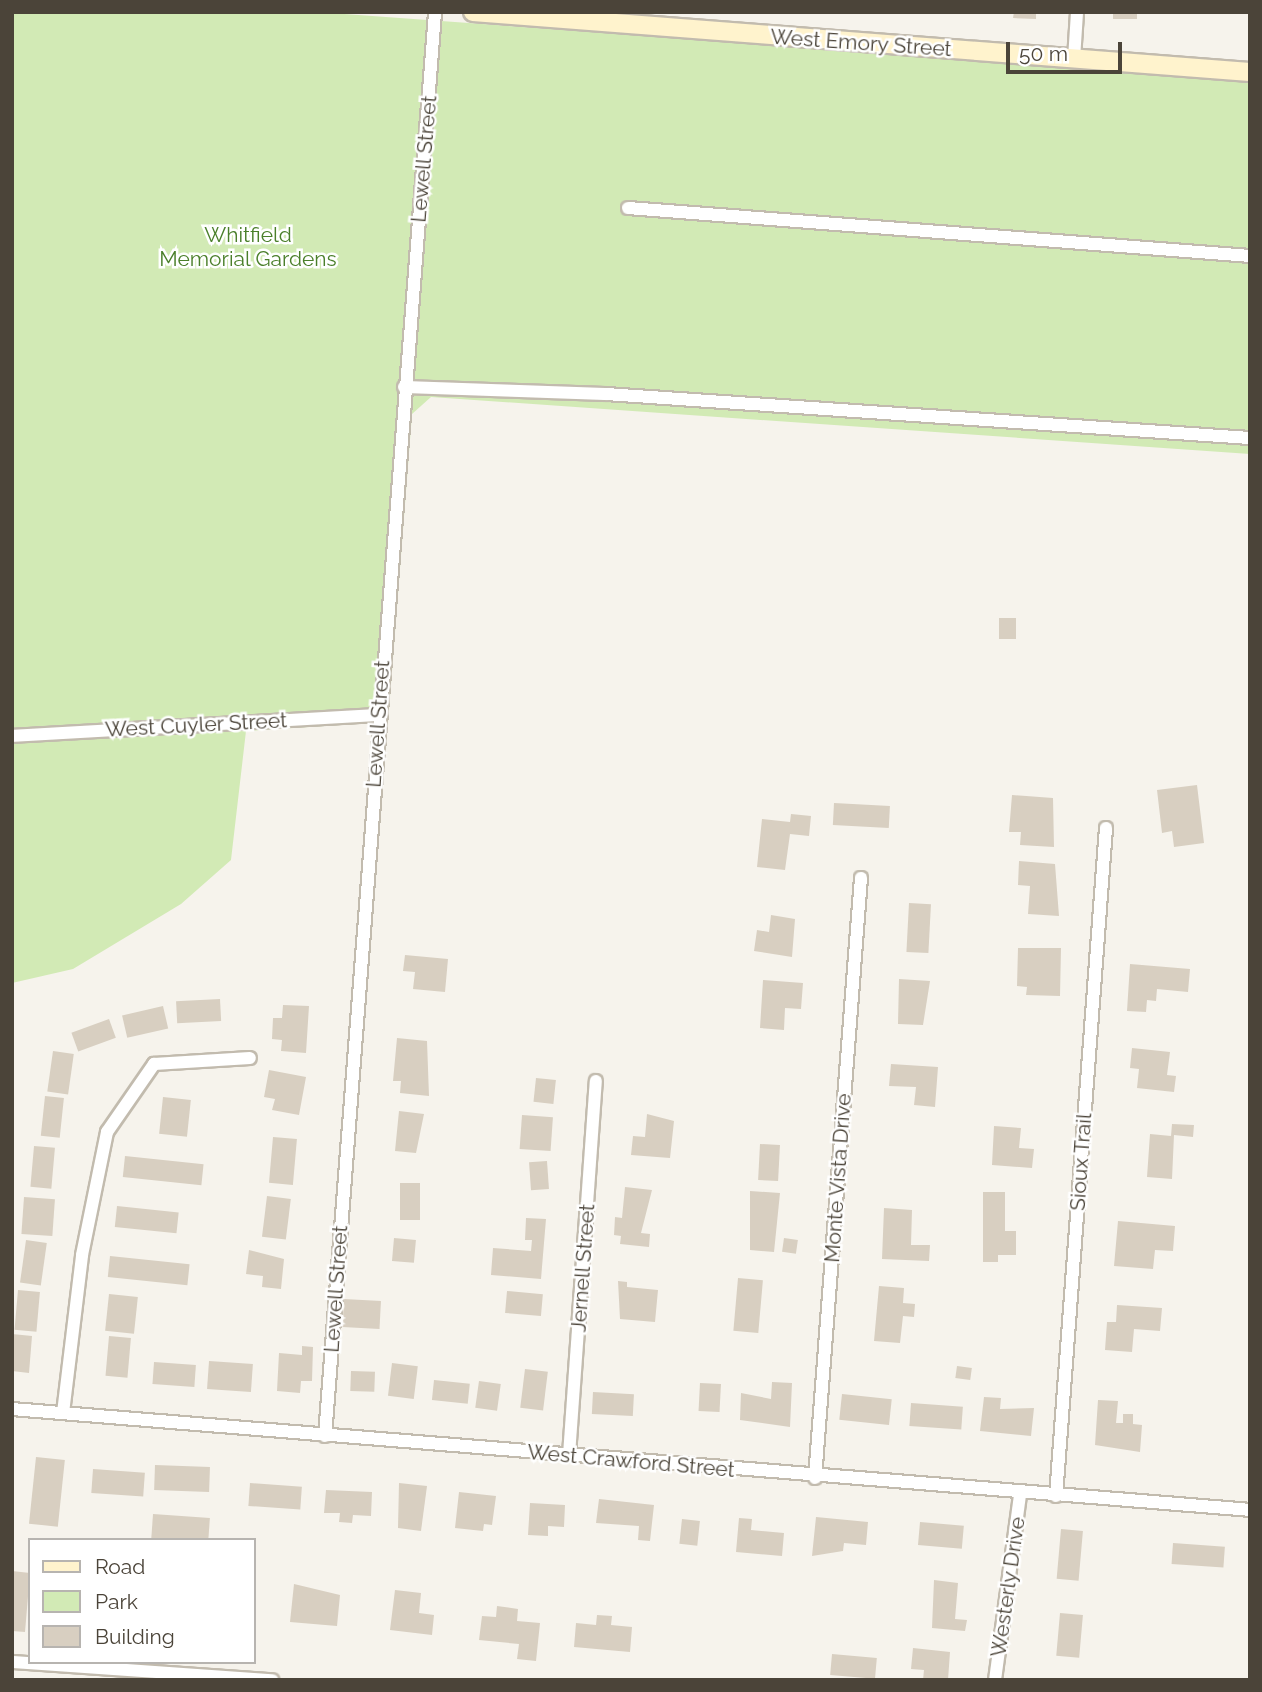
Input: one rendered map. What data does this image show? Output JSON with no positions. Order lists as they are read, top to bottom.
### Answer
{
  "streets": {
    "street": [
      "West Emory Street",
      "Lewell Street",
      "West Cuyler Street",
      "Sioux Trail",
      "Monte Vista Drive",
      "Jernell Street",
      "West Crawford Street",
      "Westerly Drive"
    ]
  },
  "crossings": [
    ["Lewell Street", "West Cuyler Street"],
    ["Lewell Street", "West Crawford Street"],
    ["Sioux Trail", "West Crawford Street"],
    ["Monte Vista Drive", "West Crawford Street"],
    ["Jernell Street", "West Crawford Street"],
    ["West Crawford Street", "Westerly Drive"]
  ],
  "parks": ["Whitfield Memorial Gardens"],
  "legend": ["Road", "Park", "Building"],
  "scale_bar": "50 m"
}
